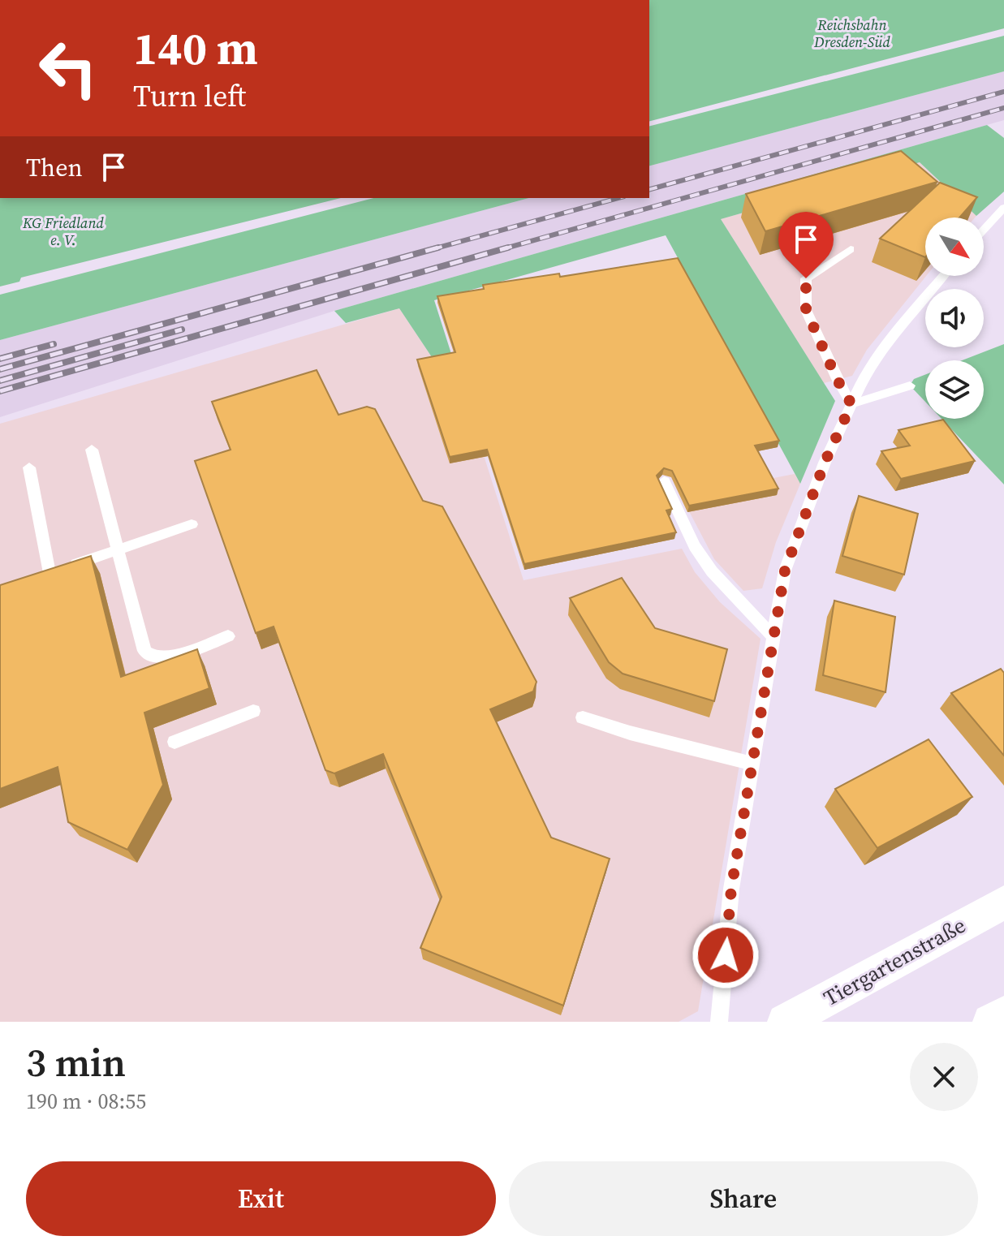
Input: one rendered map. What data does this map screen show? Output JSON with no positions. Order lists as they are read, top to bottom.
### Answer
{
  "streets": {
    "street": ["Tiergartenstraße"]
  },
  "parks": ["Reichsbahn Dresden-Süd", "KG Friedland e. V."],
  "north": "bottom right",
  "page": {
    "turn": ["140 m", "Turn left"],
    "then": "Then",
    "heading": ["3 min", "190 m · 08:55"],
    "buttons": ["Exit", "Share"]
  }
}
